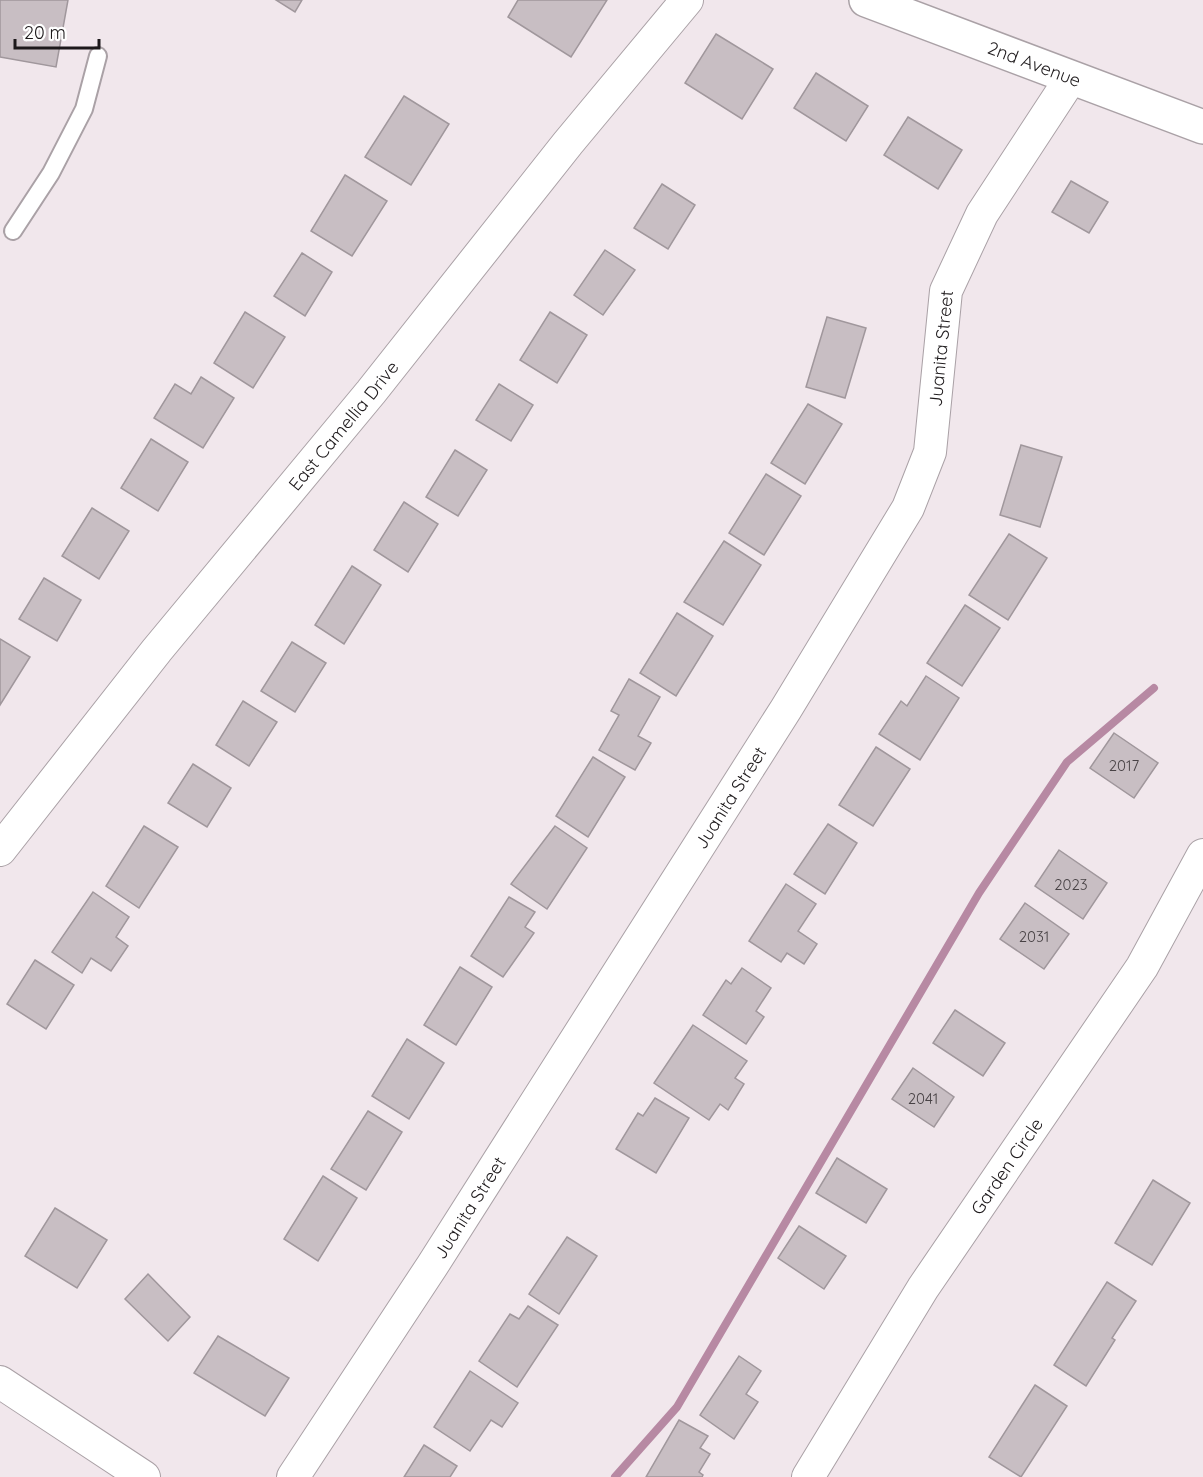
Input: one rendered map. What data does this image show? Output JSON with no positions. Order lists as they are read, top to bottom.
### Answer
{
  "streets": {
    "street": [
      "2nd Avenue",
      "Juanita Street",
      "East Camellia Drive",
      "Garden Circle"
    ]
  },
  "crossings": [
    ["2nd Avenue", "Juanita Street"]
  ],
  "house_numbers": [
    "2017",
    "2023",
    "2031",
    "2041"
  ],
  "scale_bar": "20 m"
}
